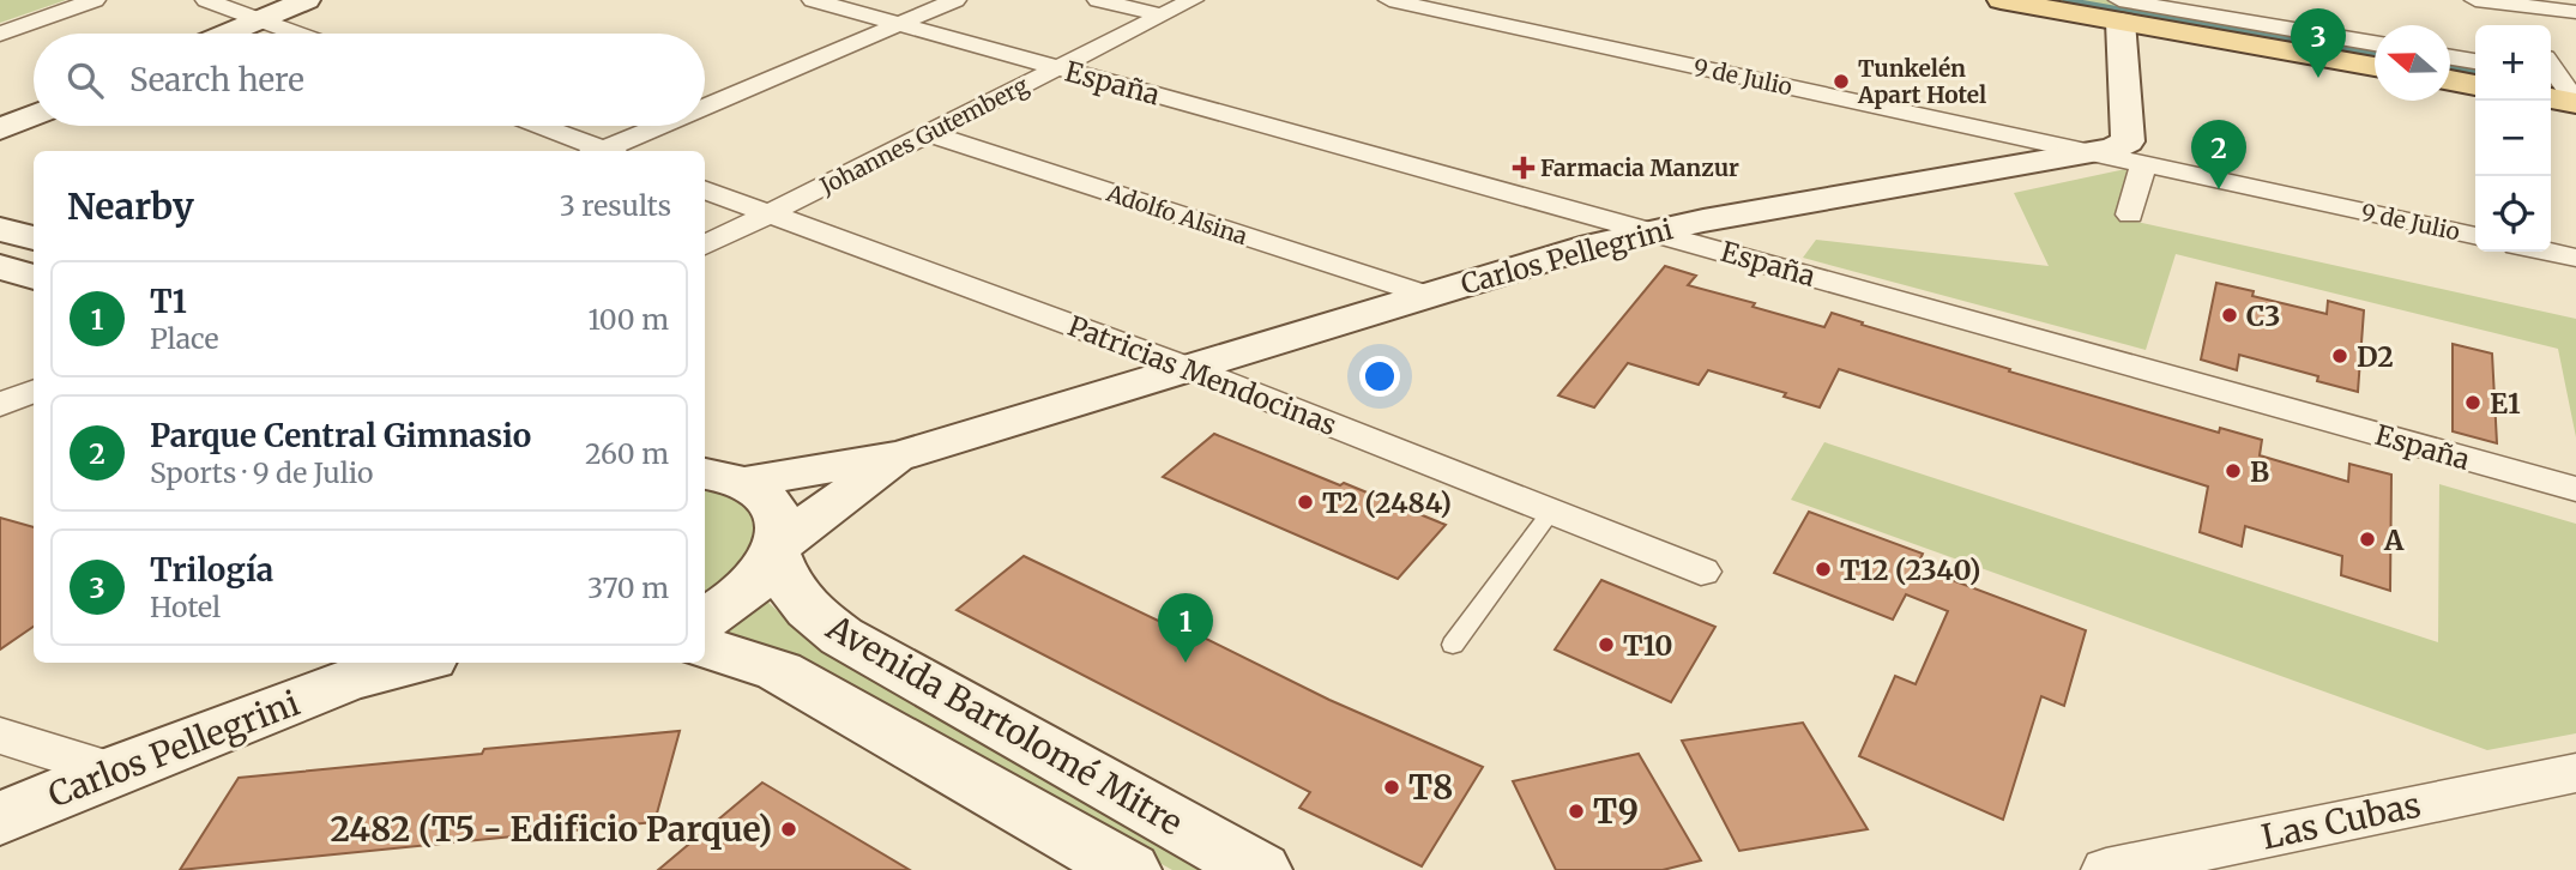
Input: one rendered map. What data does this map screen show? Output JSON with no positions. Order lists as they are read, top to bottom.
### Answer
{
  "streets": {
    "street": [
      "9 de Julio",
      "España",
      "Johannes Gutemberg",
      "Adolfo Alsina",
      "Carlos Pellegrini",
      "Patricias Mendocinas",
      "Avenida Bartolomé Mitre",
      "Las Cubas"
    ]
  },
  "crossings": [
    ["9 de Julio", "Carlos Pellegrini"],
    ["España", "Johannes Gutemberg"],
    ["España", "Carlos Pellegrini"],
    ["Johannes Gutemberg", "Adolfo Alsina"],
    ["Johannes Gutemberg", "Patricias Mendocinas"],
    ["Adolfo Alsina", "Carlos Pellegrini"],
    ["Carlos Pellegrini", "Patricias Mendocinas"],
    ["Carlos Pellegrini", "Avenida Bartolomé Mitre"]
  ],
  "places": {
    "other": [
      "Tunkelén Apart Hotel",
      "C3",
      "D2",
      "E1",
      "B",
      "T2 (2484)",
      "A",
      "T12 (2340)",
      "T10",
      "T8",
      "T9",
      "2482 (T5 - Edificio Parque)"
    ],
    "health": ["Farmacia Manzur"]
  },
  "north": "left",
  "page": {
    "pins": ["3", "2", "1"],
    "map_buttons": ["+", "−"],
    "search": "Search here",
    "heading": ["Nearby", "3 results"],
    "list": [
      {
        "mark": "1",
        "name": "T1",
        "note": "Place",
        "value": "100 m"
      },
      {
        "mark": "2",
        "name": "Parque Central Gimnasio",
        "note": "Sports · 9 de Julio",
        "value": "260 m"
      },
      {
        "mark": "3",
        "name": "Trilogía",
        "note": "Hotel",
        "value": "370 m"
      }
    ]
  }
}
